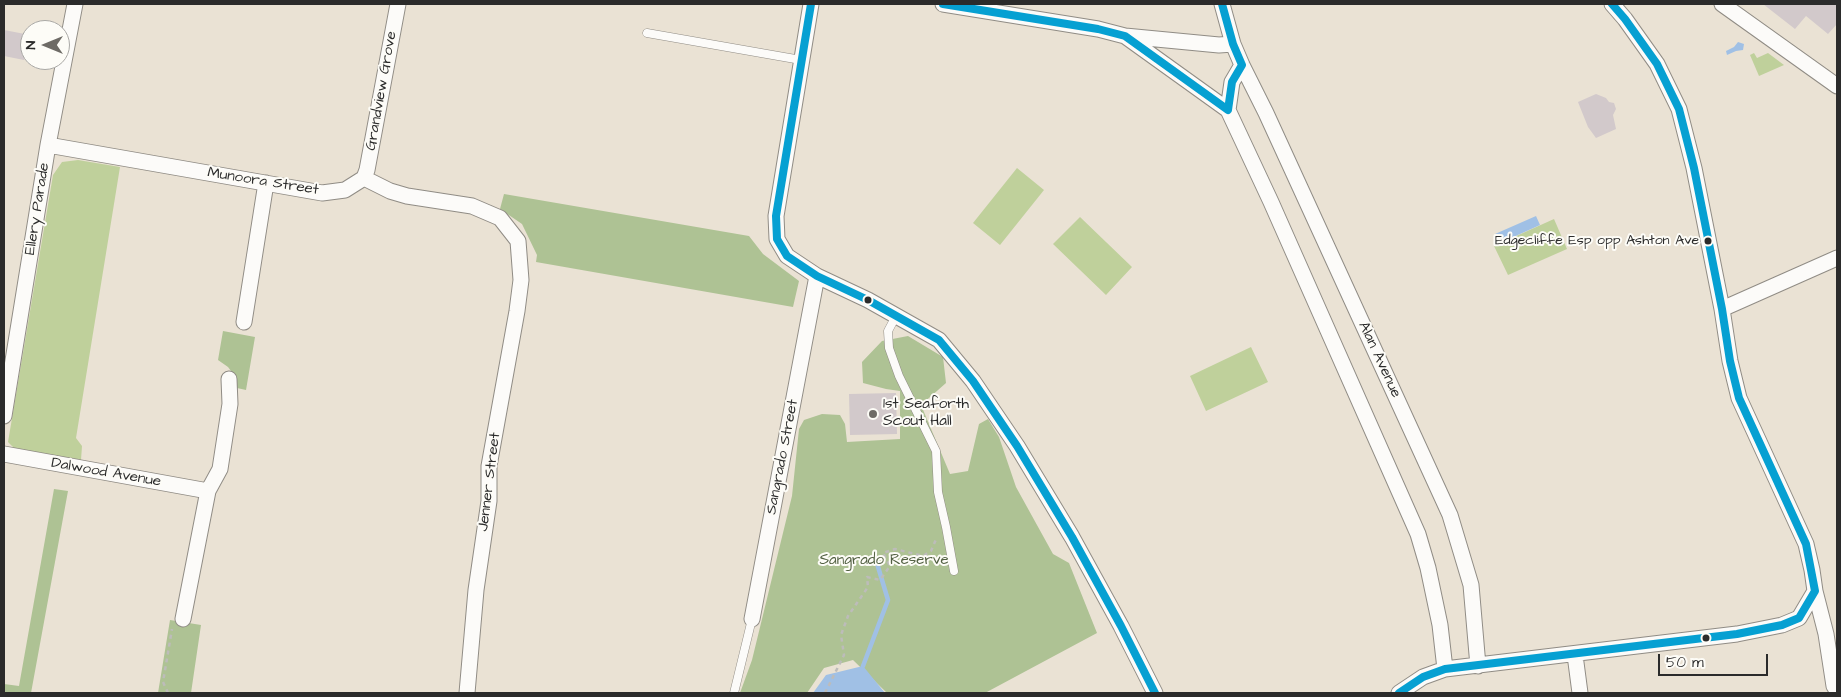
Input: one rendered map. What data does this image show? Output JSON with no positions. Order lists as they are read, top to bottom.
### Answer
{
  "streets": {
    "street": [
      "Grandview Grove",
      "Munoora Street",
      "Ellery Parade",
      "Alan Avenue",
      "Sangrado Street",
      "Dalwood Avenue",
      "Jenner Street"
    ]
  },
  "crossings": [
    ["Grandview Grove", "Munoora Street"],
    ["Grandview Grove", "Jenner Street"],
    ["Munoora Street", "Ellery Parade"],
    ["Munoora Street", "Jenner Street"]
  ],
  "parks": ["Sangrado Reserve"],
  "places": ["Edgecliffe Esp opp Ashton Ave", "1st Seaforth Scout Hall"],
  "scale_bar": "50 m",
  "north": "left"
}
